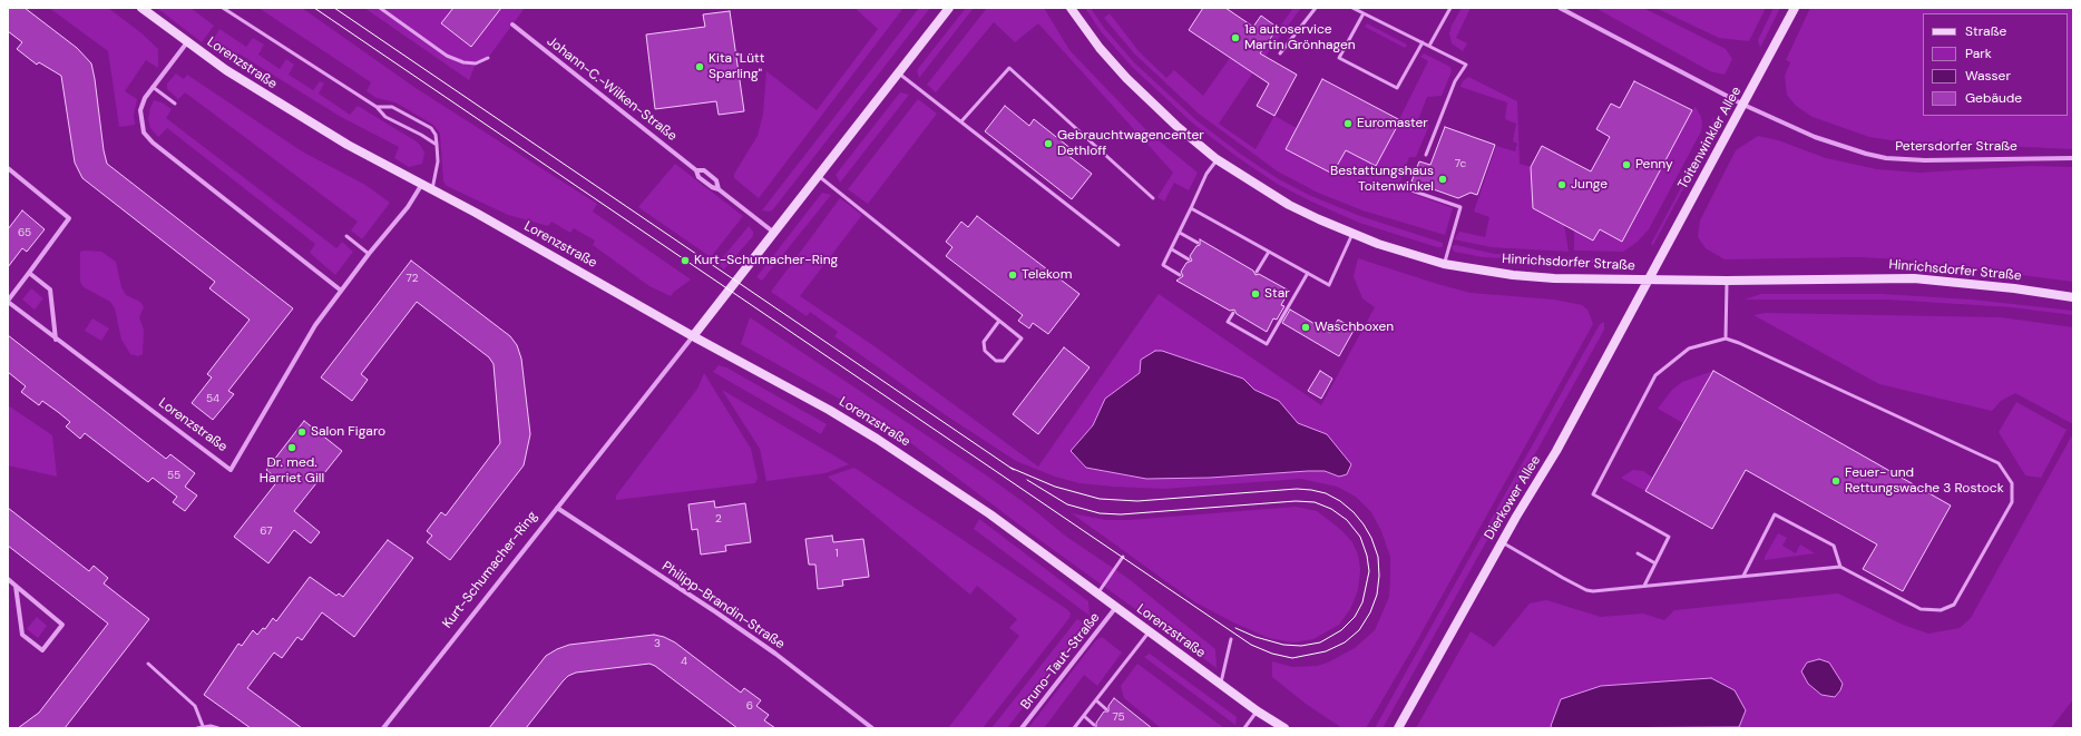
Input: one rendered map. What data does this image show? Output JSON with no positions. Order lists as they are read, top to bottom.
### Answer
{
  "streets": {
    "street": [
      "Lorenzstraße",
      "Johann-C.-Wilken-Straße",
      "Toitenwinkler Allee",
      "Petersdorfer Straße",
      "Hinrichsdorfer Straße",
      "Dierkower Allee",
      "Kurt-Schumacher-Ring",
      "Philipp-Brandin-Straße",
      "Bruno-Taut-Straße"
    ]
  },
  "crossings": [
    ["Lorenzstraße", "Kurt-Schumacher-Ring"],
    ["Lorenzstraße", "Bruno-Taut-Straße"],
    ["Johann-C.-Wilken-Straße", "Kurt-Schumacher-Ring"],
    ["Toitenwinkler Allee", "Petersdorfer Straße"],
    ["Toitenwinkler Allee", "Hinrichsdorfer Straße"],
    ["Toitenwinkler Allee", "Dierkower Allee"],
    ["Hinrichsdorfer Straße", "Dierkower Allee"],
    ["Kurt-Schumacher-Ring", "Philipp-Brandin-Straße"]
  ],
  "places": [
    "1a autoservice Martin Grönhagen",
    "Kita \"Lütt Sparling\"",
    "Euromaster",
    "Gebrauchtwagencenter Dethloff",
    "Penny",
    "Bestattungshaus Toitenwinkel",
    "Junge",
    "Kurt-Schumacher-Ring",
    "Telekom",
    "Star",
    "Waschboxen",
    "Salon Figaro",
    "Dr. med. Harriet Gill",
    "Feuer- und Rettungswache 3 Rostock"
  ],
  "house_numbers": [
    "7c",
    "65",
    "72",
    "54",
    "55",
    "2",
    "67",
    "1",
    "3",
    "4",
    "6",
    "75"
  ],
  "legend": [
    "Straße",
    "Park",
    "Wasser",
    "Gebäude"
  ]
}
